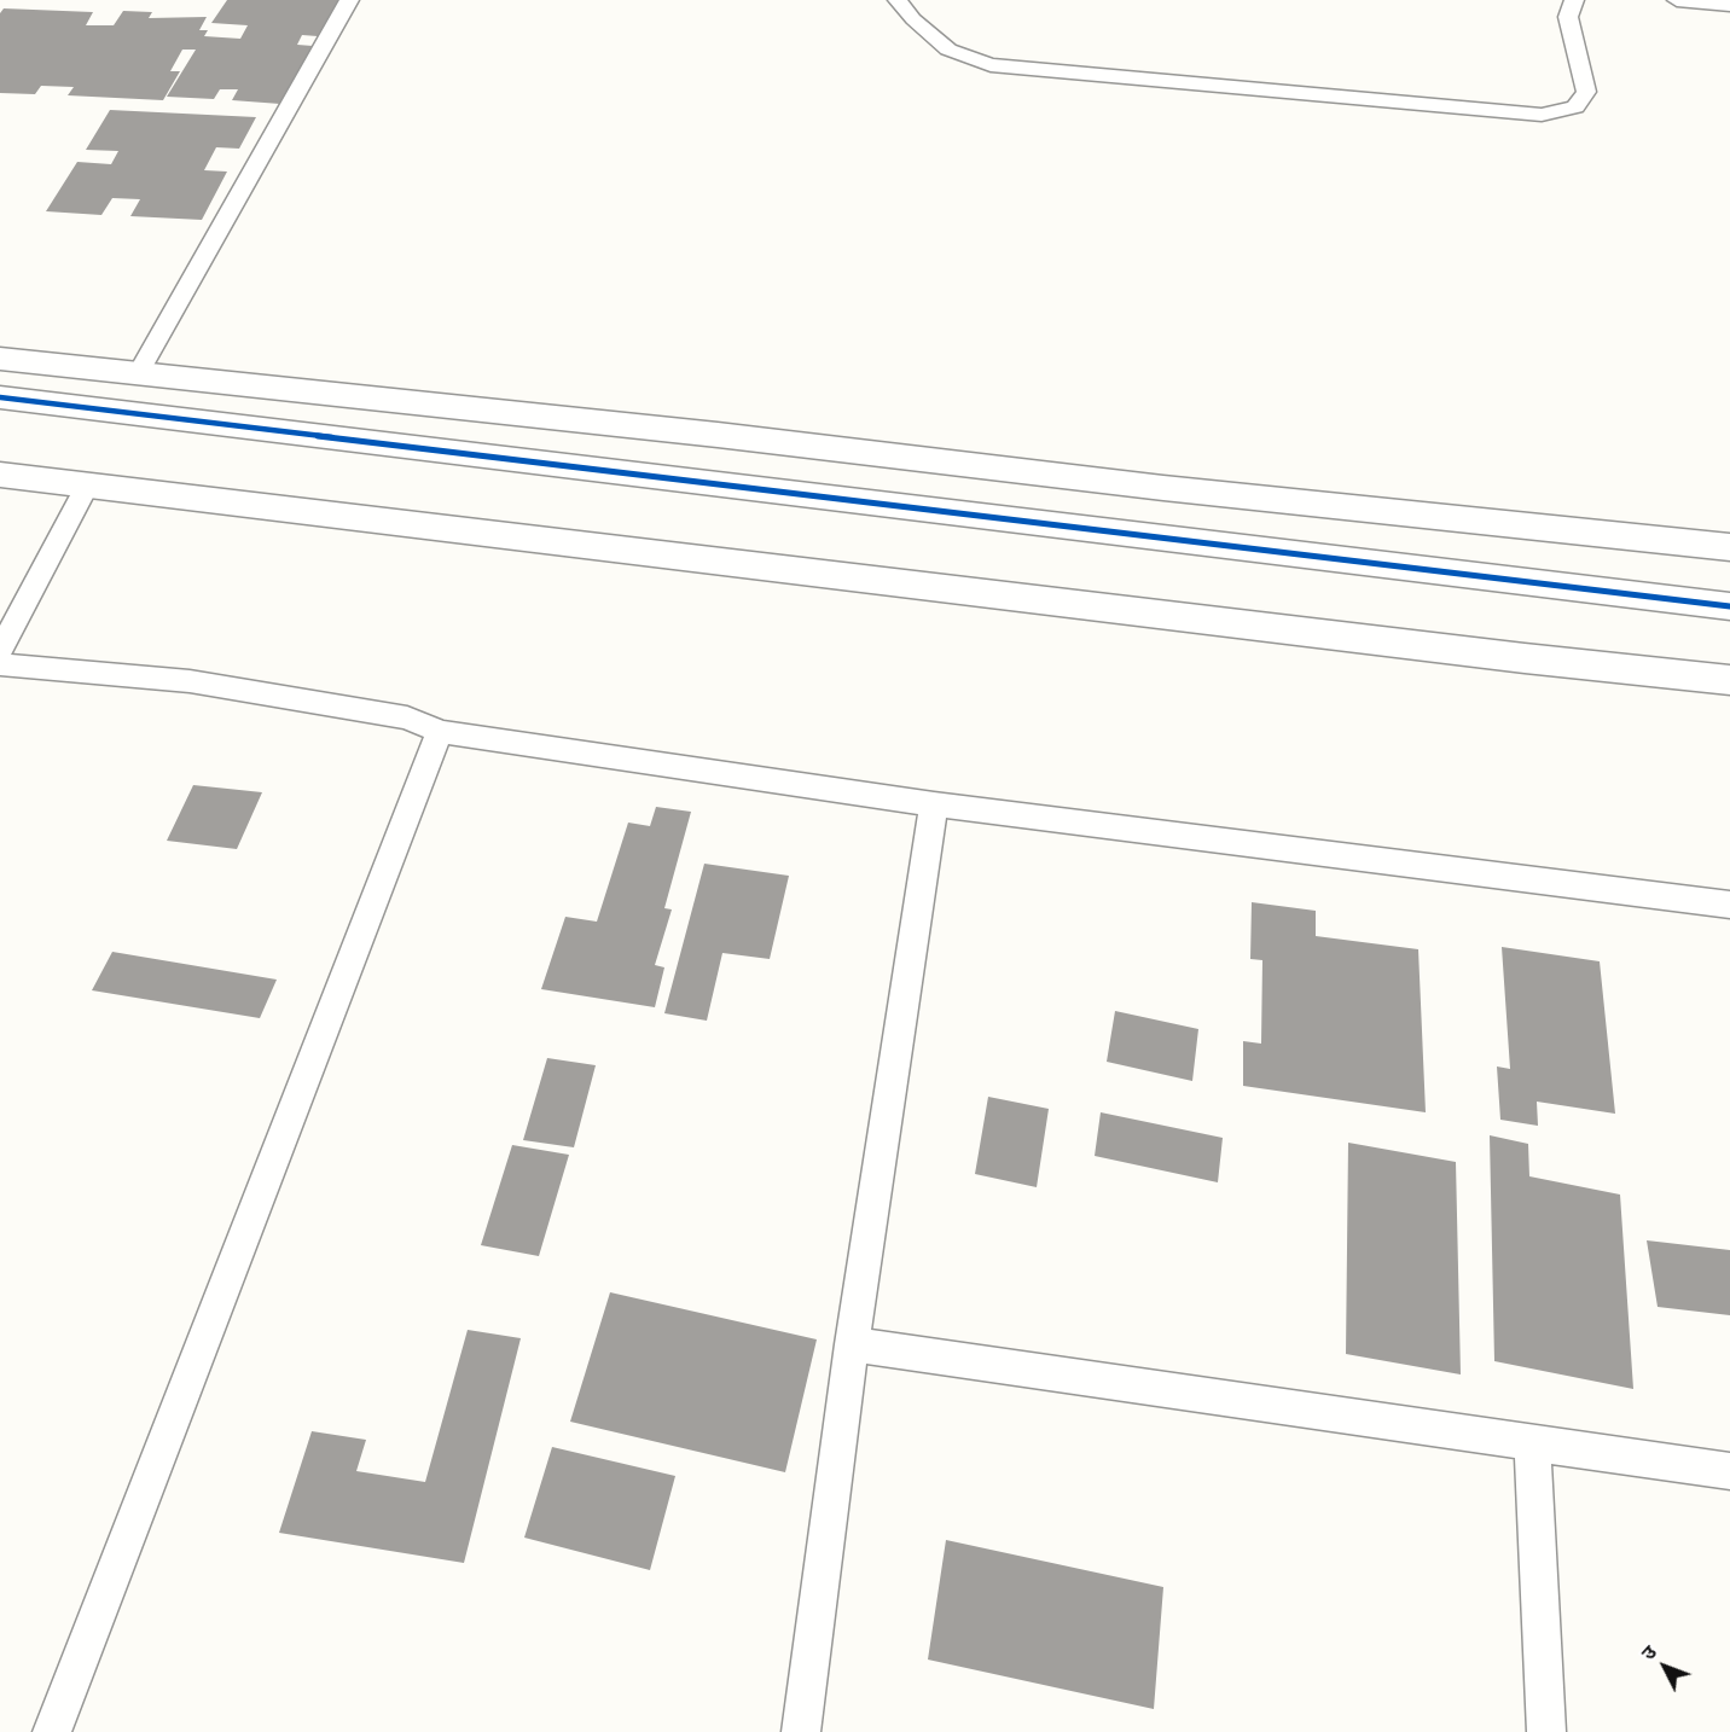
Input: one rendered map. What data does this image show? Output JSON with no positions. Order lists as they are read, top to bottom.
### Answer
{
  "north": "top left"
}
